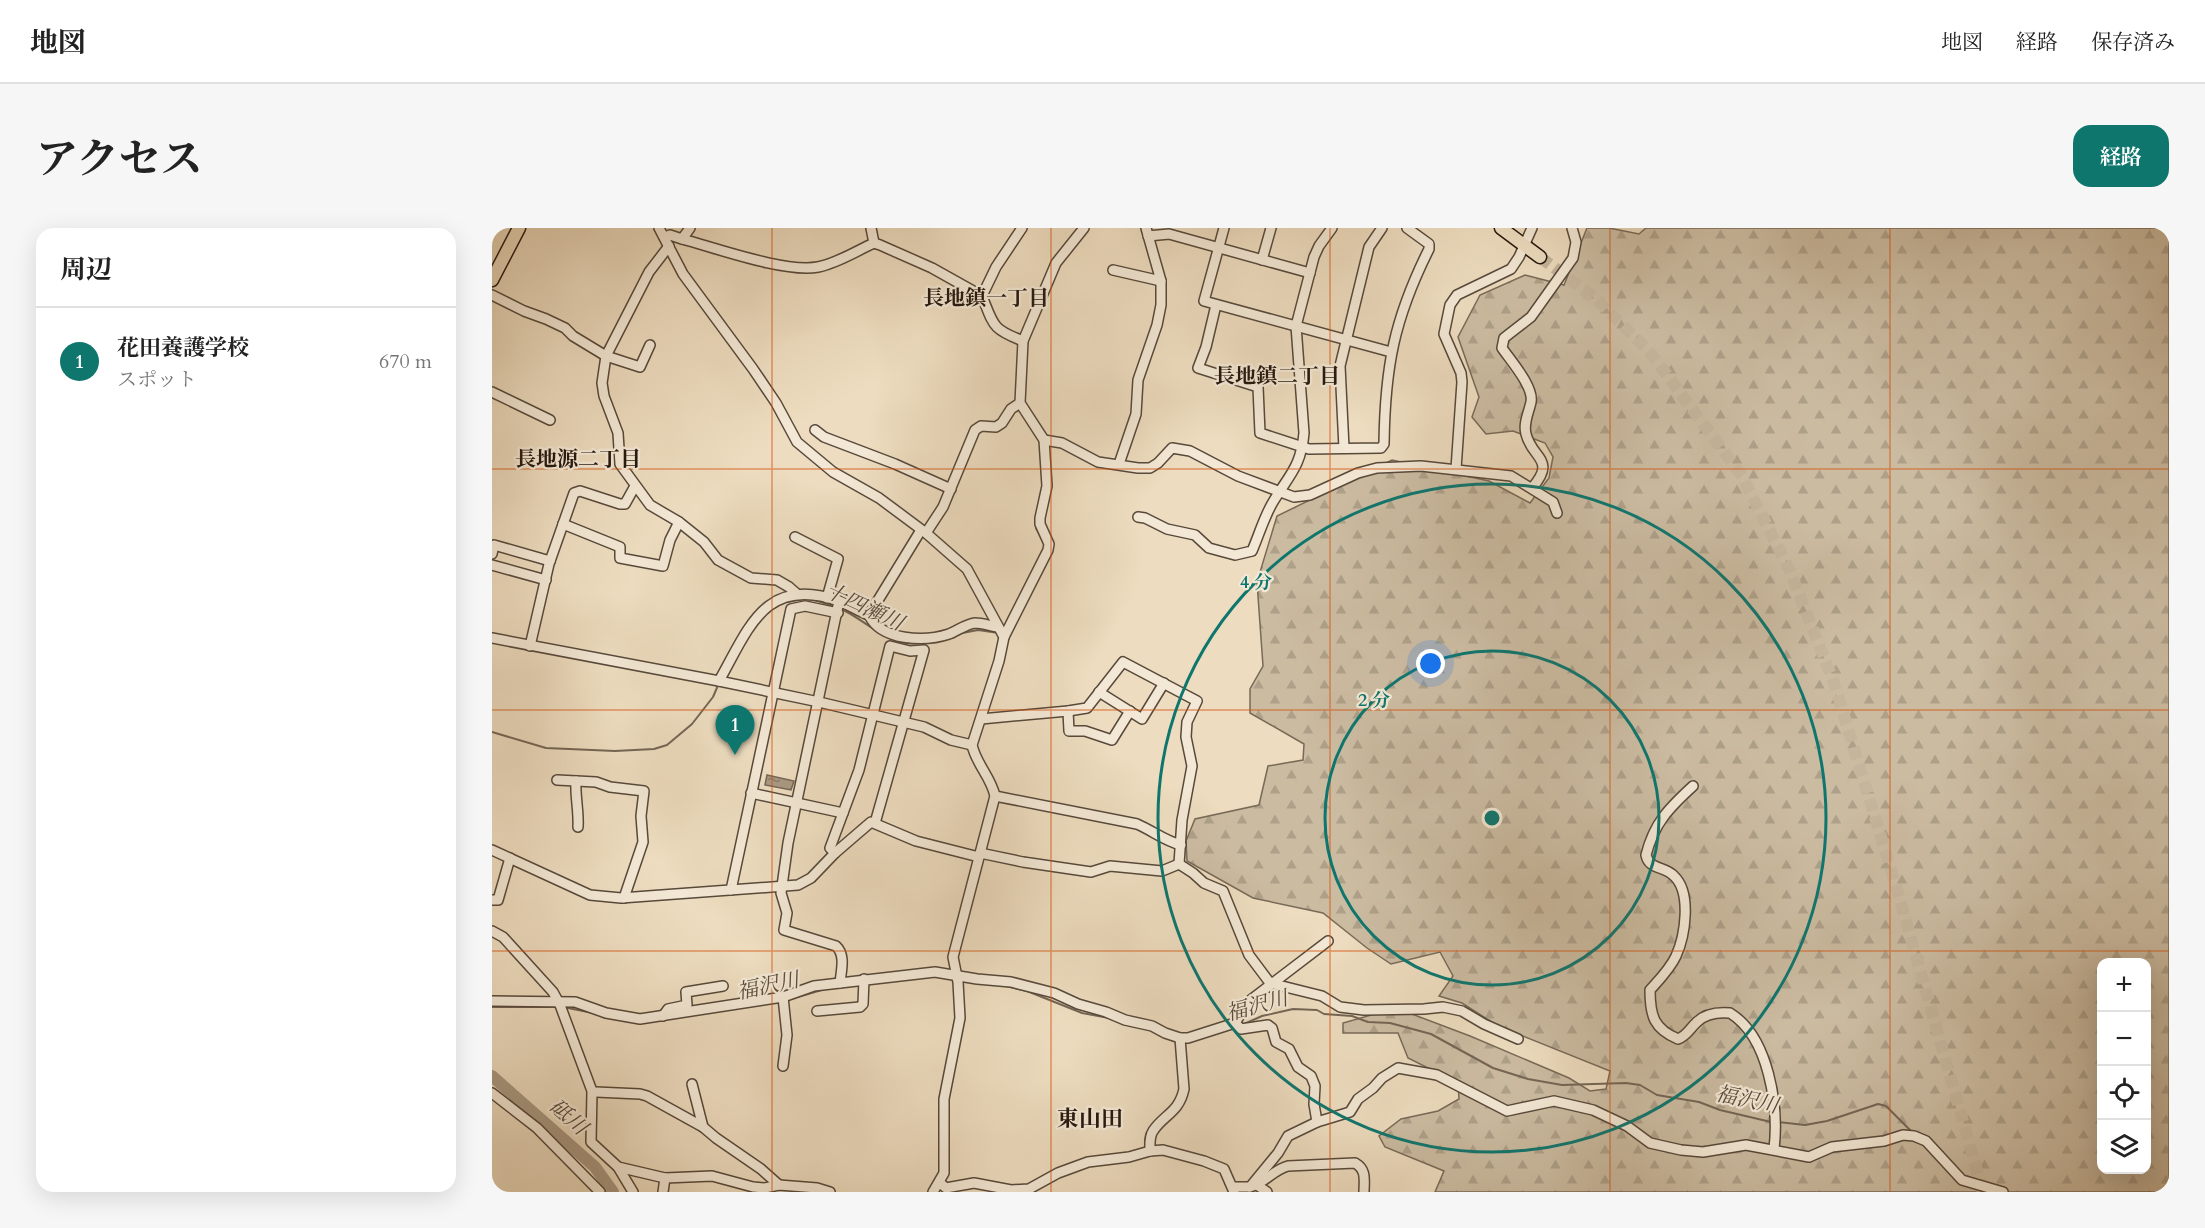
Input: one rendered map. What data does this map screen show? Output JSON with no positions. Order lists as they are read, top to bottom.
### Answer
{
  "districts": [
    "長地鎮一丁目",
    "長地鎮二丁目",
    "長地源二丁目",
    "東山田"
  ],
  "water": ["十四瀬川", "福沢川", "砥川"],
  "page": {
    "header": "地図",
    "nav": ["地図", "経路", "保存済み"],
    "title": "アクセス",
    "buttons": "経路",
    "heading": "周辺",
    "list": [
      {
        "mark": "1",
        "name": "花田養護学校",
        "note": "スポット",
        "value": "670 m"
      }
    ],
    "pins": "1",
    "map_buttons": ["+", "−"]
  },
  "rings": ["4 分", "2 分"]
}
